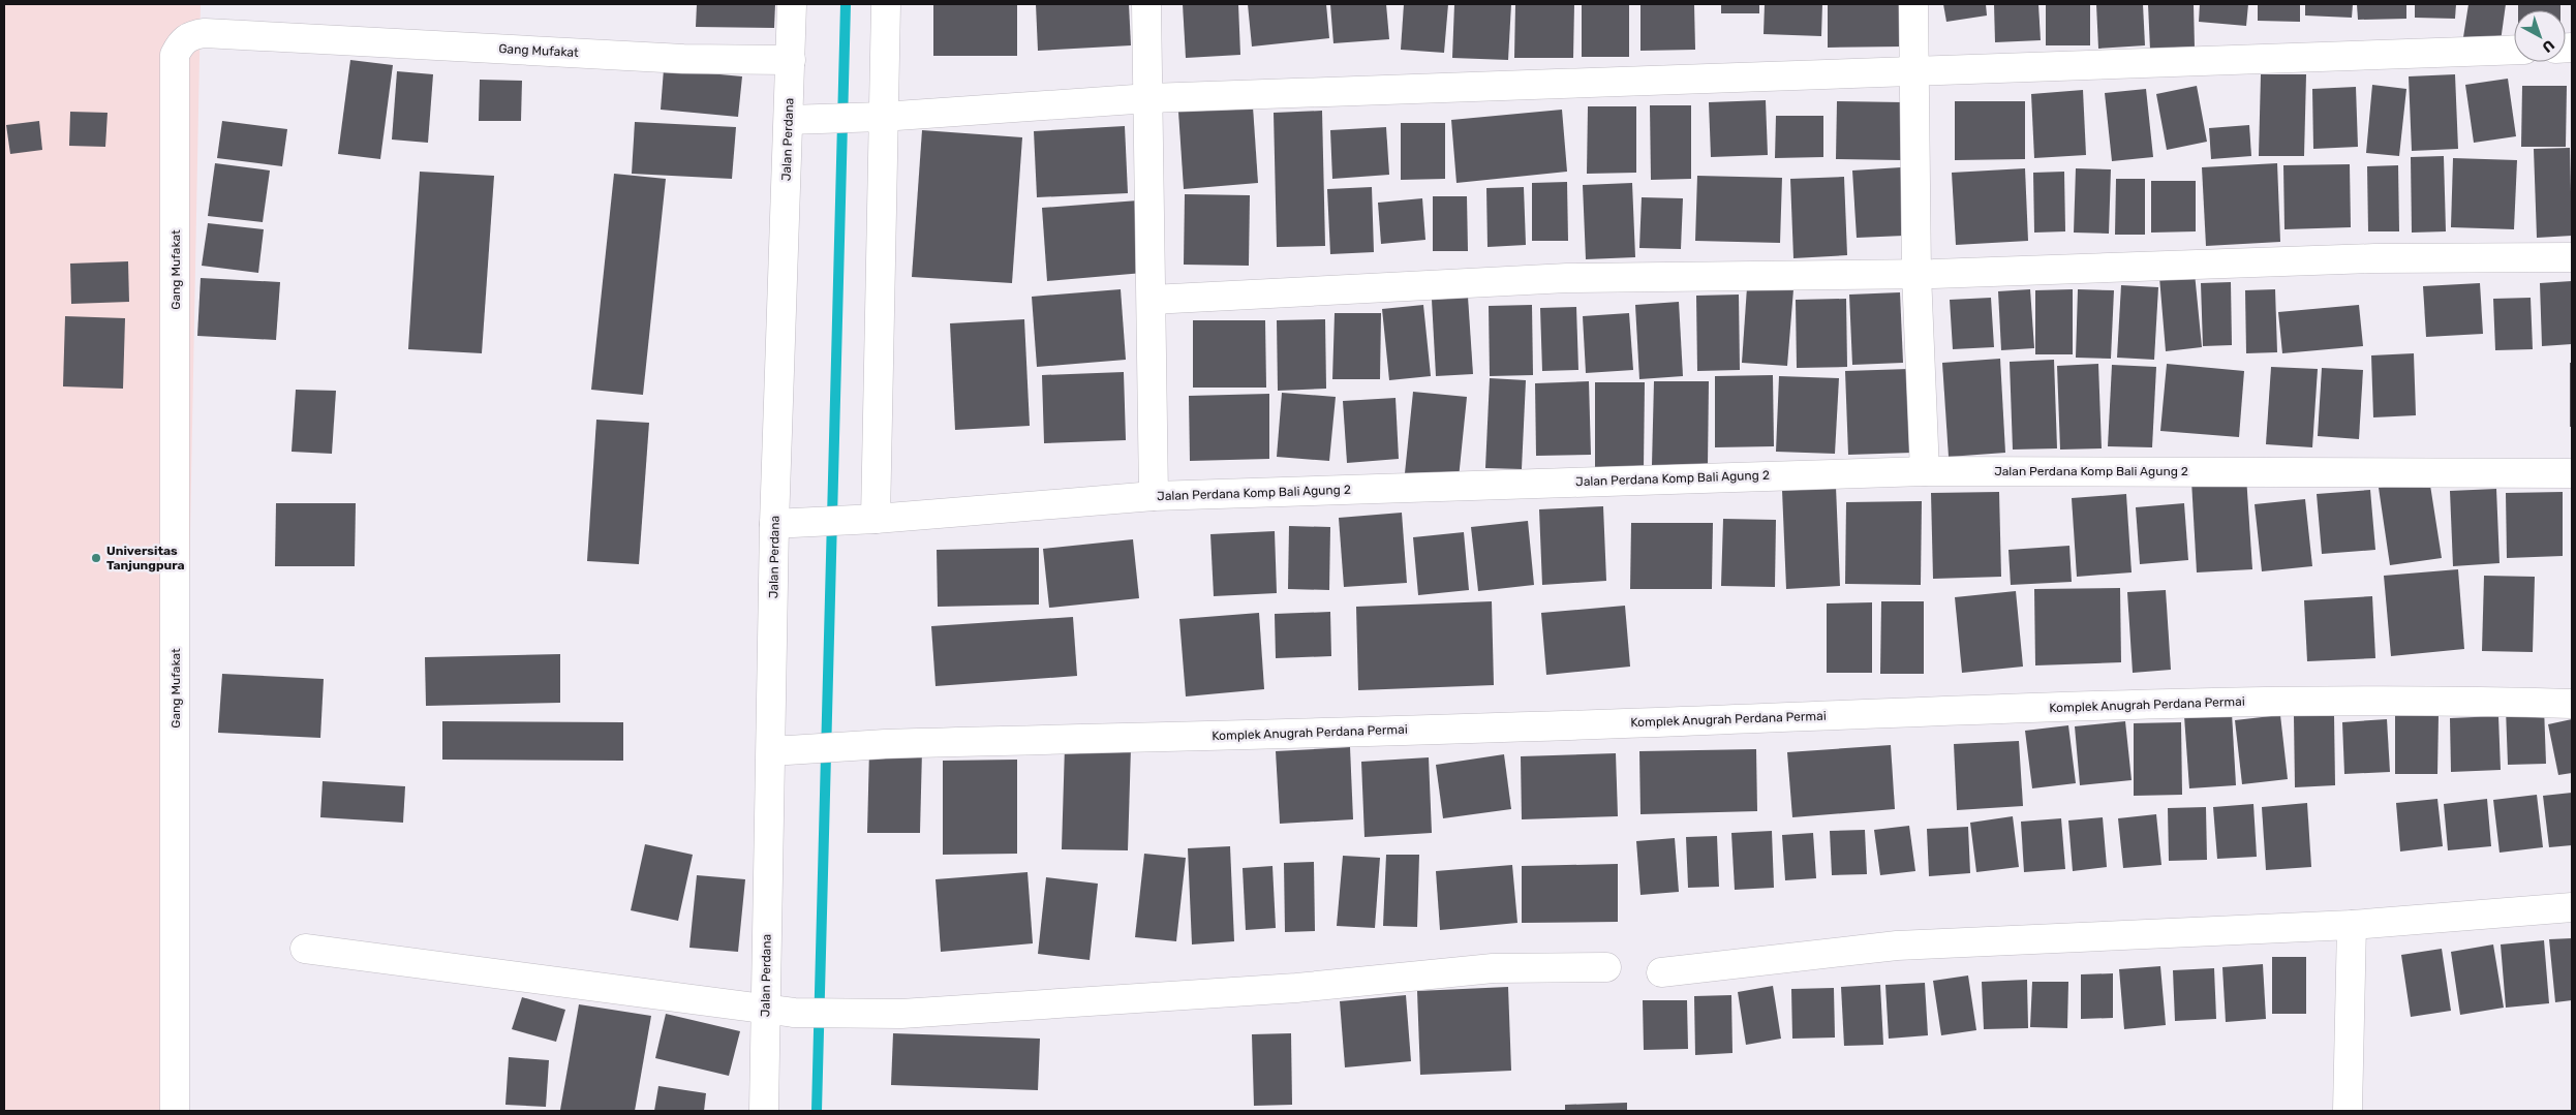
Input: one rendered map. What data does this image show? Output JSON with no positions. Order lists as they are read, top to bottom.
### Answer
{
  "streets": {
    "street": [
      "Gang Mufakat",
      "Jalan Perdana",
      "Jalan Perdana Komp Bali Agung 2",
      "Komplek Anugrah Perdana Permai"
    ]
  },
  "crossings": [
    ["Gang Mufakat", "Jalan Perdana"],
    ["Jalan Perdana", "Jalan Perdana Komp Bali Agung 2"],
    ["Jalan Perdana", "Komplek Anugrah Perdana Permai"]
  ],
  "places": ["Universitas Tanjungpura"],
  "north": "bottom right"
}
